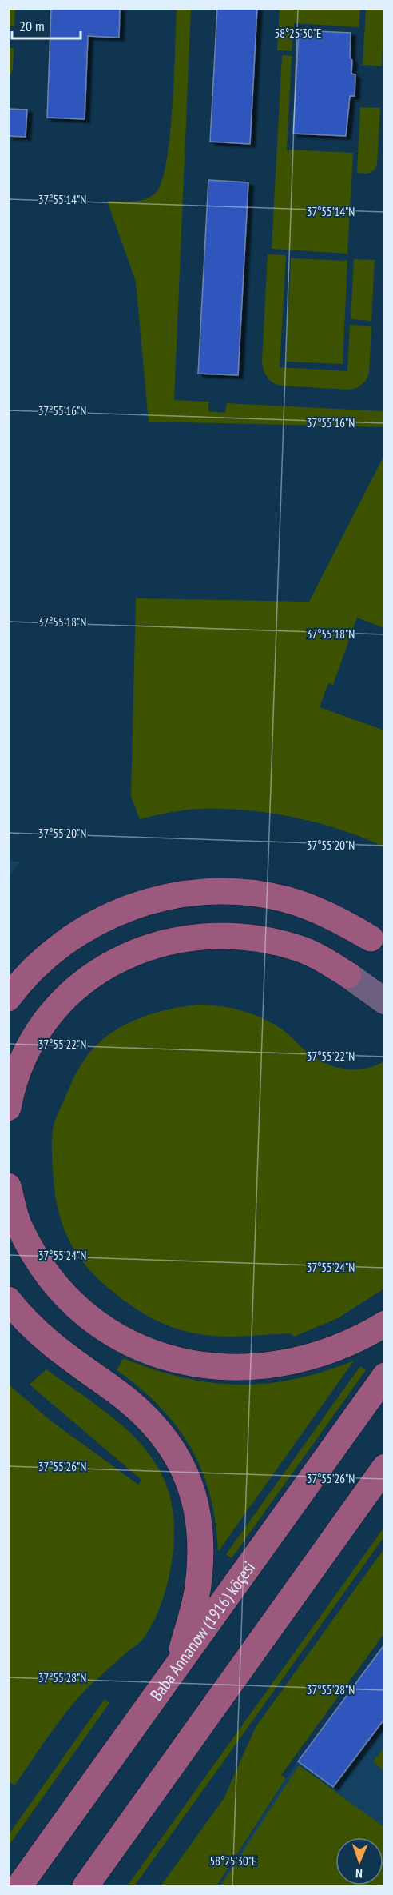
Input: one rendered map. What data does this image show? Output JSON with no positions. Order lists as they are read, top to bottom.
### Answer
{
  "streets": {
    "main road": ["Baba Annanow (1916) köçesi"]
  },
  "scale_bar": "20 m",
  "north": "bottom",
  "coordinates": [
    "58°25'30\"E",
    "37°55'14\"N",
    "37°55'16\"N",
    "37°55'18\"N",
    "37°55'20\"N",
    "37°55'22\"N",
    "37°55'24\"N",
    "37°55'26\"N",
    "37°55'28\"N"
  ]
}
